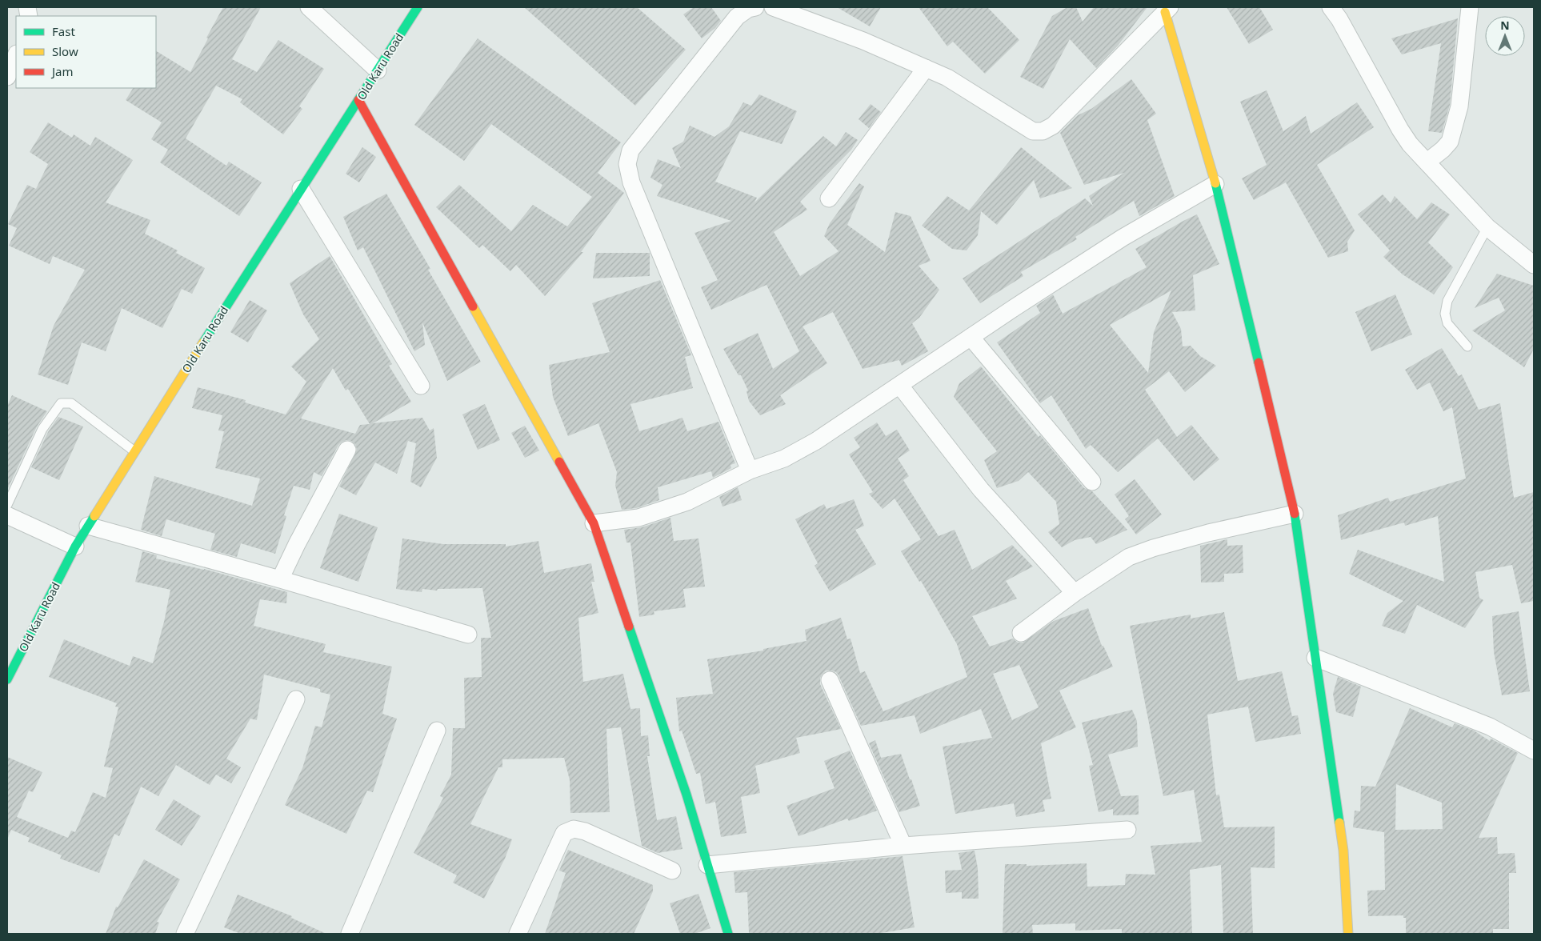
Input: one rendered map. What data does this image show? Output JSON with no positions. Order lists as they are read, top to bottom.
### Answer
{
  "streets": {
    "street": ["Old Karu Road"]
  },
  "legend": ["Fast", "Slow", "Jam"],
  "north": "top"
}
